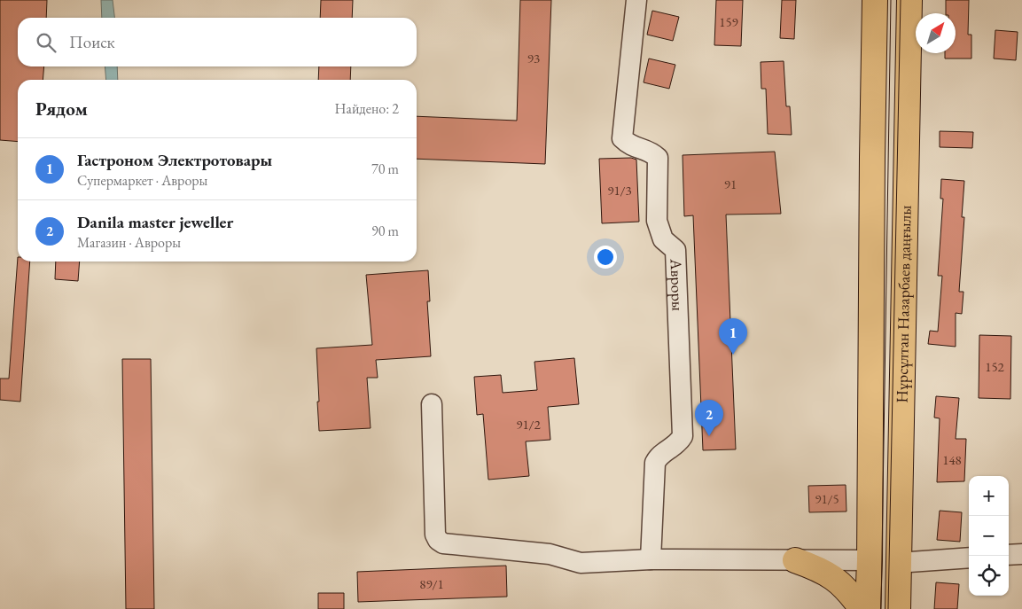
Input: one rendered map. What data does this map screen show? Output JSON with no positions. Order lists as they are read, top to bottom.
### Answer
{
  "streets": {
    "main road": ["Нұрсұлтан Назарбаев даңғылы"],
    "street": ["Авроры"]
  },
  "house_numbers": [
    "159",
    "93",
    "91",
    "91/3",
    "152",
    "91/2",
    "148",
    "91/5",
    "89/1"
  ],
  "north": "top right",
  "page": {
    "search": "Поиск",
    "heading": ["Рядом", "Найдено: 2"],
    "list": [
      {
        "mark": "1",
        "name": "Гастроном Электротовары",
        "note": "Супермаркет · Авроры",
        "value": "70 m"
      },
      {
        "mark": "2",
        "name": "Danila master jeweller",
        "note": "Магазин · Авроры",
        "value": "90 m"
      }
    ],
    "pins": ["1", "2"],
    "map_buttons": ["+", "−"]
  }
}
